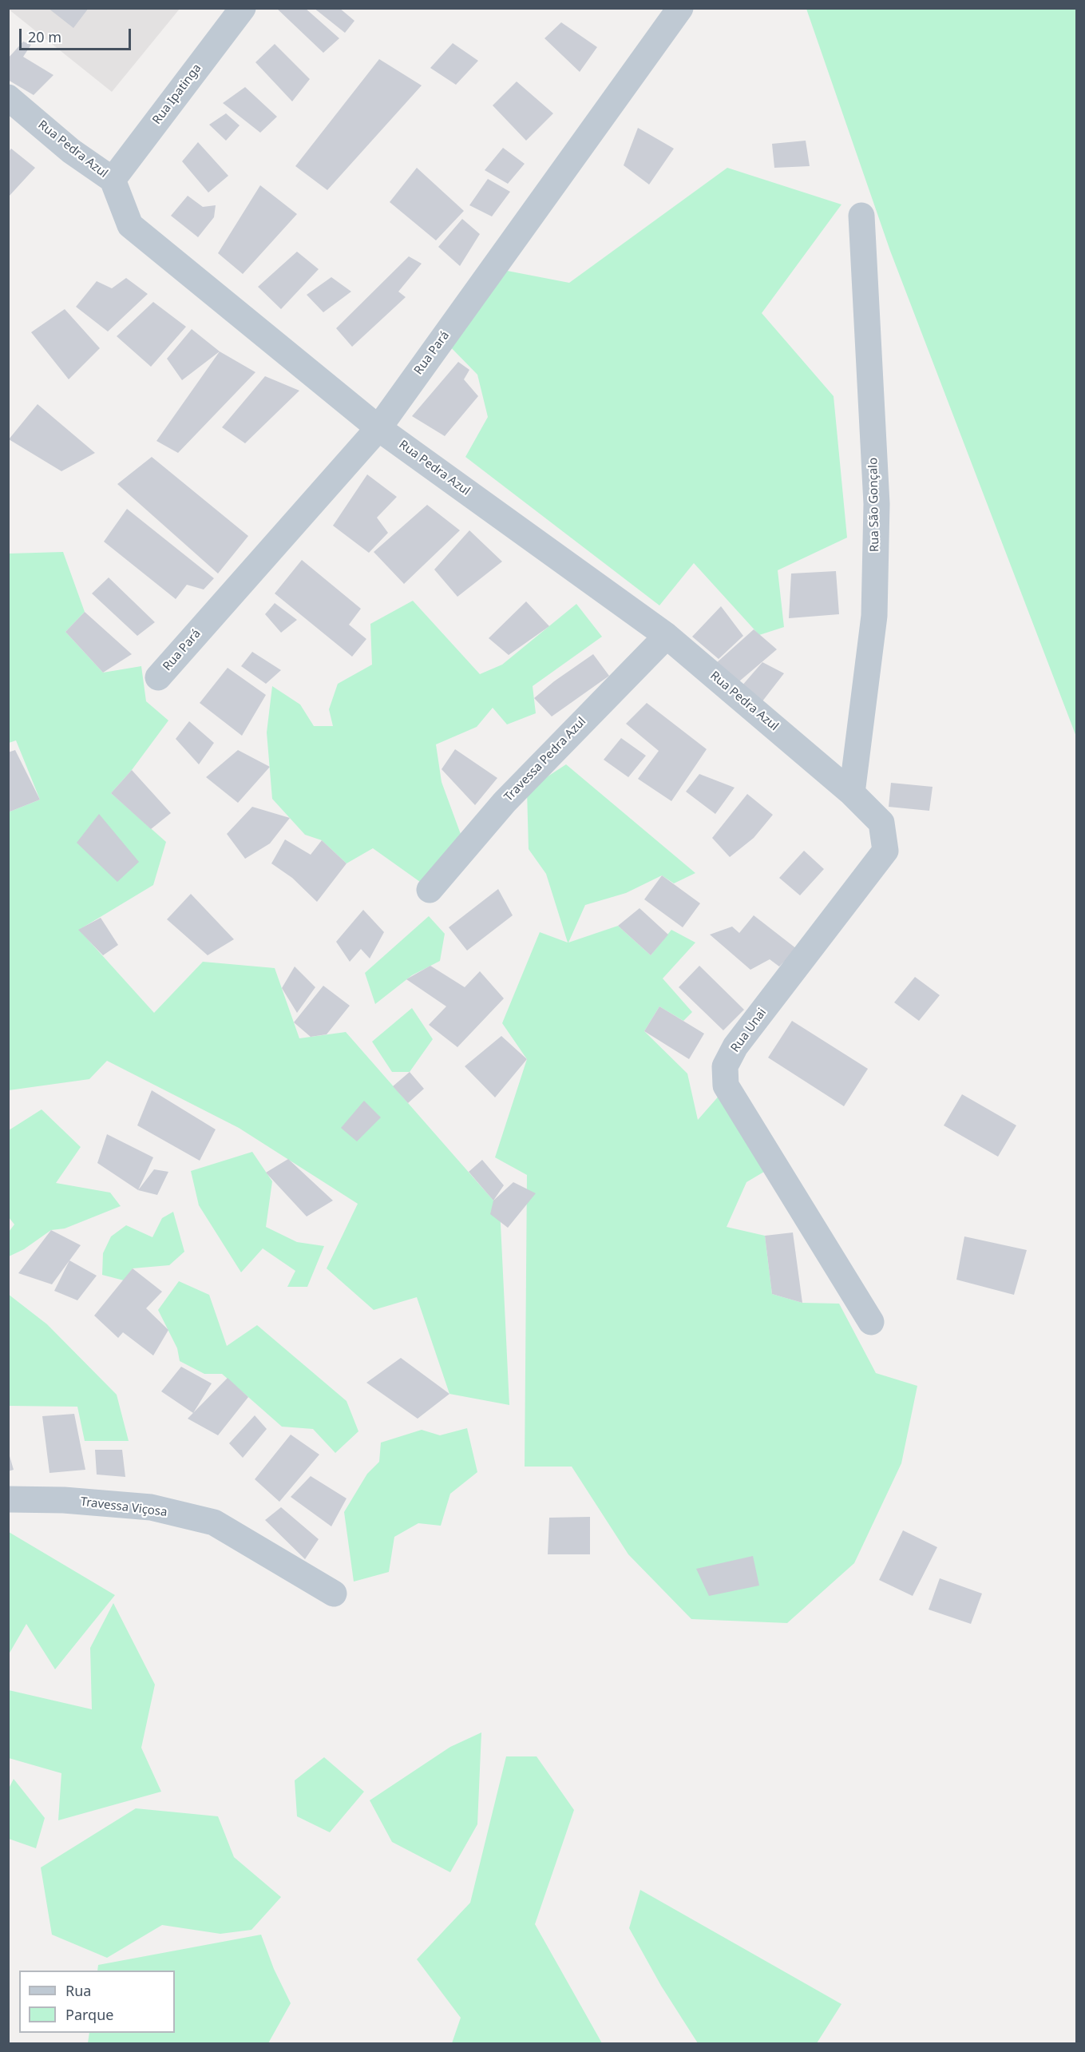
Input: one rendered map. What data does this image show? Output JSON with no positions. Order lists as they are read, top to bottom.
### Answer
{
  "streets": {
    "street": [
      "Rua Ipatinga",
      "Rua Pedra Azul",
      "Rua Pará",
      "Rua São Gonçalo",
      "Travessa Pedra Azul",
      "Rua Unai",
      "Travessa Viçosa"
    ]
  },
  "crossings": [
    ["Rua Ipatinga", "Rua Pedra Azul"],
    ["Rua Pedra Azul", "Rua Pará"],
    ["Rua Pedra Azul", "Rua São Gonçalo"],
    ["Rua Pedra Azul", "Travessa Pedra Azul"],
    ["Rua Pedra Azul", "Rua Unai"]
  ],
  "legend": ["Rua", "Parque"],
  "scale_bar": "20 m"
}
